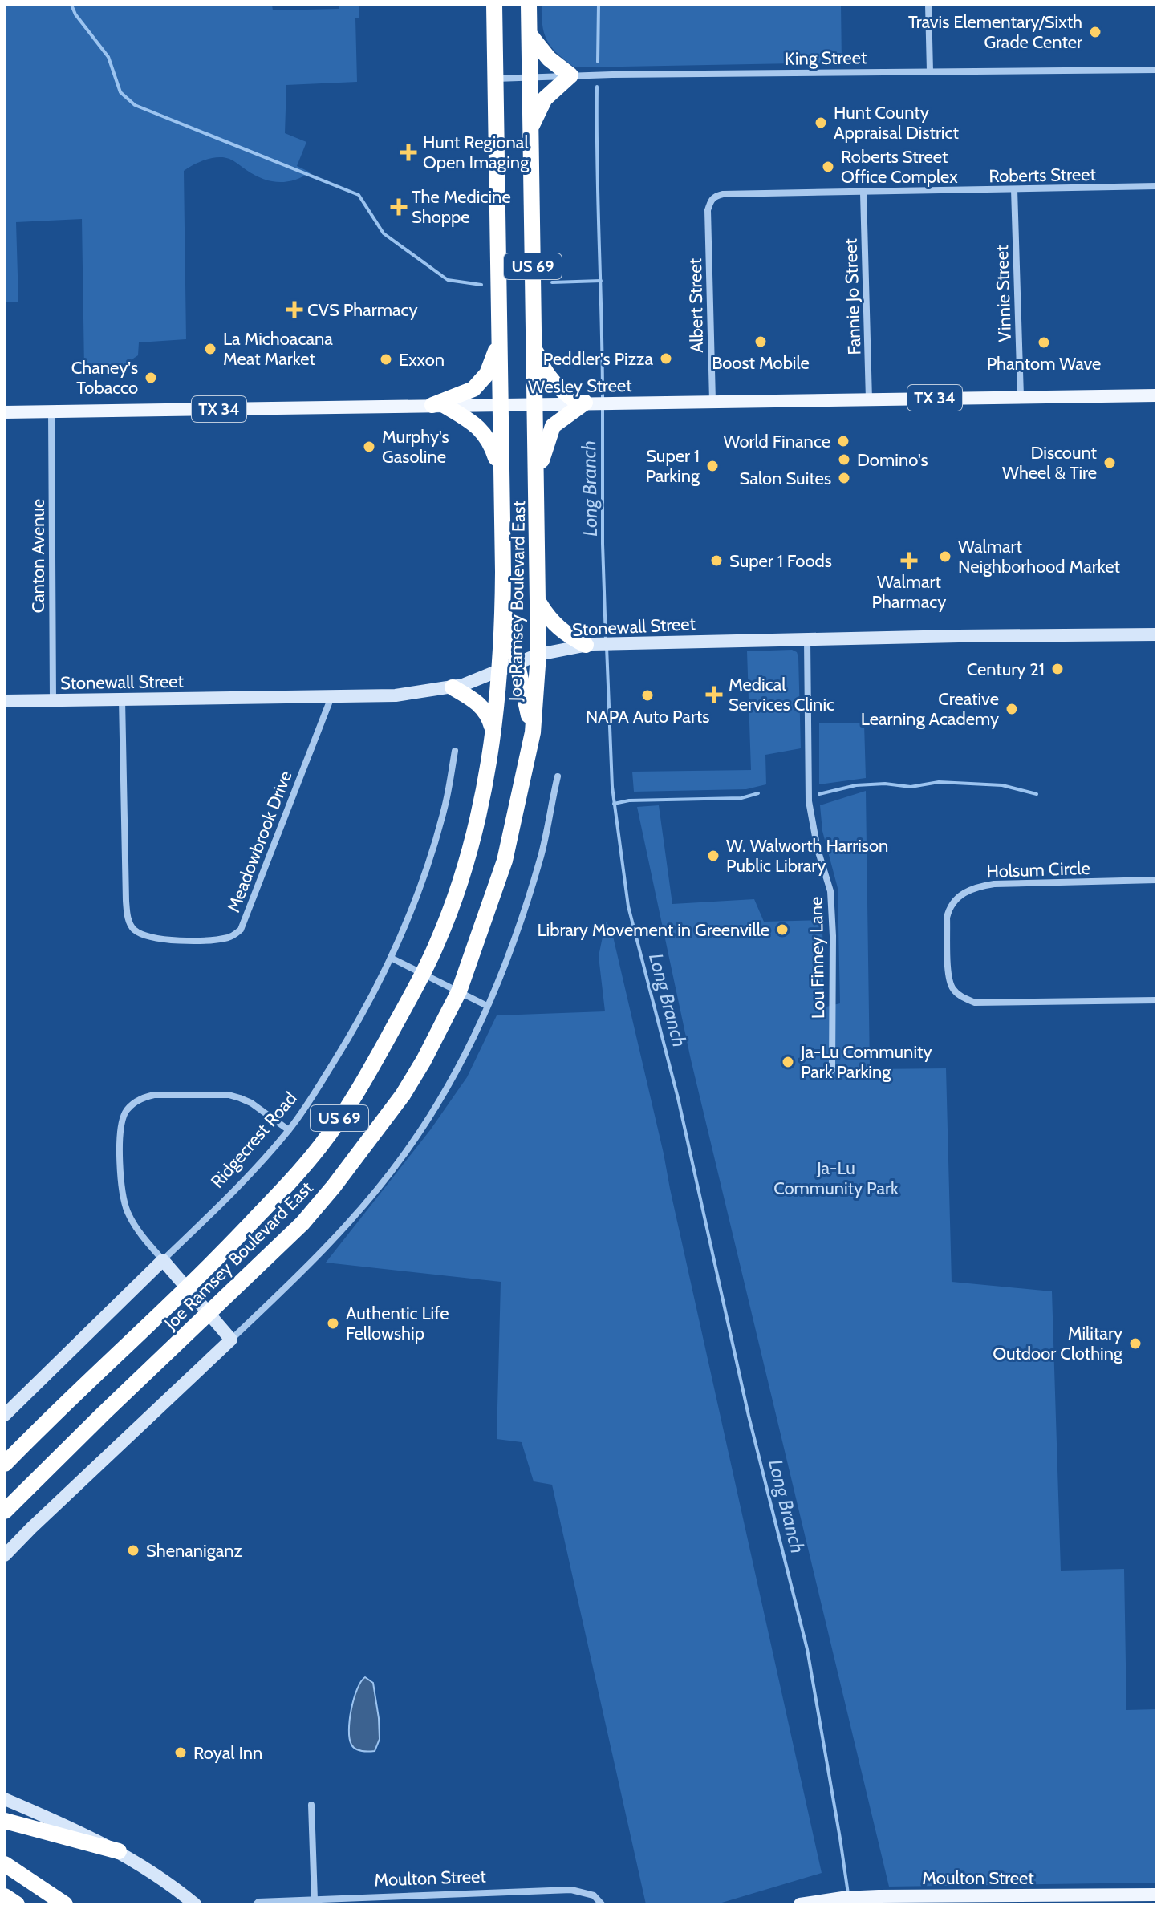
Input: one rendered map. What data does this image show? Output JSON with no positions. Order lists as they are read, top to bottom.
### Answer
{
  "streets": {
    "highway": ["US 69", "Joe Ramsey Boulevard East"],
    "main road": ["Wesley Street", "TX 34", "Moulton Street"],
    "street": [
      "King Street",
      "Roberts Street",
      "Vinnie Street",
      "Fannie Jo Street",
      "Albert Street",
      "Canton Avenue",
      "Stonewall Street",
      "Meadowbrook Drive",
      "Holsum Circle",
      "Lou Finney Lane",
      "Ridgecrest Road"
    ]
  },
  "crossings": [
    ["King Street", "Joe Ramsey Boulevard East"],
    ["Roberts Street", "Vinnie Street"],
    ["Roberts Street", "Fannie Jo Street"],
    ["Roberts Street", "Albert Street"],
    ["Vinnie Street", "Wesley Street"],
    ["Fannie Jo Street", "Wesley Street"],
    ["Albert Street", "Wesley Street"],
    ["Wesley Street", "Canton Avenue"],
    ["Wesley Street", "Joe Ramsey Boulevard East"],
    ["Canton Avenue", "Stonewall Street"],
    ["Joe Ramsey Boulevard East", "Stonewall Street"],
    ["Stonewall Street", "Meadowbrook Drive"],
    ["Stonewall Street", "Lou Finney Lane"]
  ],
  "water": ["Long Branch"],
  "parks": ["Ja-Lu Community Park"],
  "places": {
    "other": [
      "Travis Elementary/Sixth Grade Center",
      "Hunt County Appraisal District",
      "Roberts Street Office Complex",
      "Boost Mobile",
      "Phantom Wave",
      "La Michoacana Meat Market",
      "Peddler's Pizza",
      "Exxon",
      "Chaney's Tobacco",
      "World Finance",
      "Murphy's Gasoline",
      "Domino's",
      "Discount Wheel & Tire",
      "Super 1 Parking",
      "Salon Suites",
      "Walmart Neighborhood Market",
      "Super 1 Foods",
      "Century 21",
      "NAPA Auto Parts",
      "Creative Learning Academy",
      "W. Walworth Harrison Public Library",
      "Library Movement in Greenville",
      "Ja-Lu Community Park Parking",
      "Authentic Life Fellowship",
      "Military Outdoor Clothing",
      "Shenaniganz",
      "Royal Inn"
    ],
    "health": [
      "Hunt Regional Open Imaging",
      "The Medicine Shoppe",
      "CVS Pharmacy",
      "Walmart Pharmacy",
      "Medical Services Clinic"
    ]
  }
}
